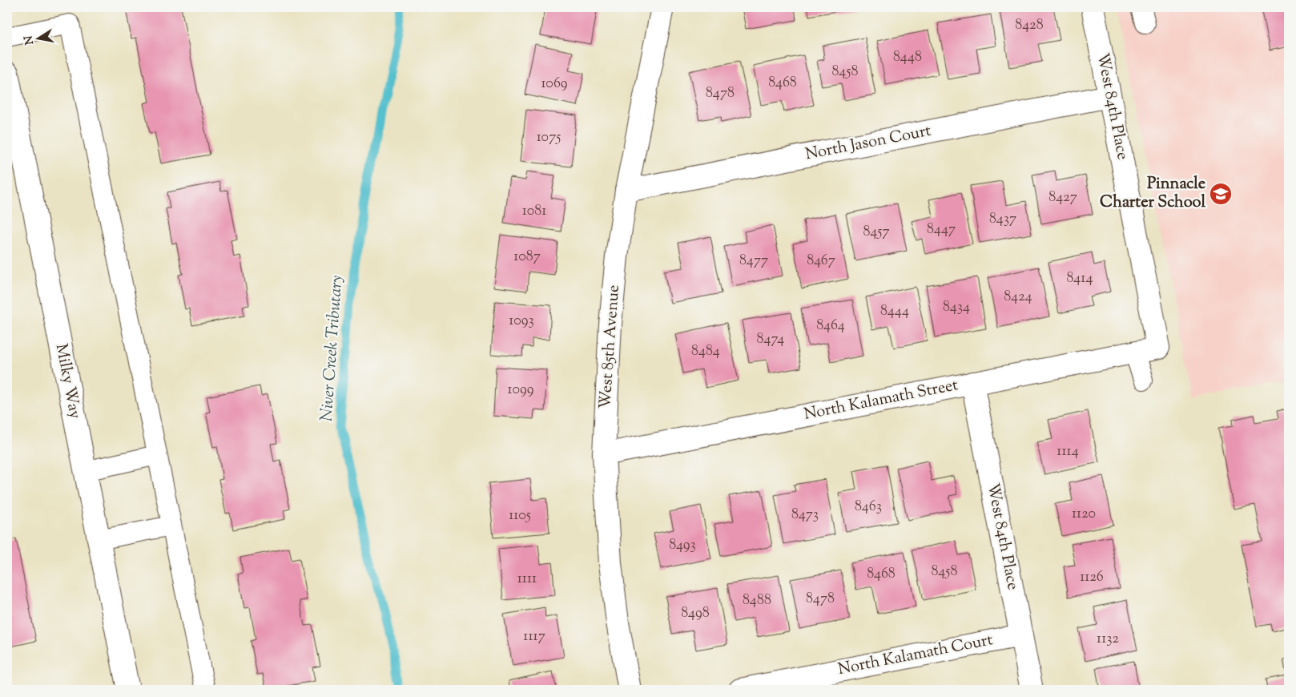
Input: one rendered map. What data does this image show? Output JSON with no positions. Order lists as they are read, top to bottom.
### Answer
{
  "streets": {
    "street": [
      "West 84th Place",
      "North Jason Court",
      "West 85th Avenue",
      "Milky Way",
      "North Kalamath Street",
      "North Kalamath Court"
    ]
  },
  "crossings": [
    ["West 84th Place", "North Jason Court"],
    ["West 84th Place", "North Kalamath Street"],
    ["West 84th Place", "North Kalamath Court"],
    ["North Jason Court", "West 85th Avenue"],
    ["West 85th Avenue", "North Kalamath Street"]
  ],
  "water": ["Niver Creek Tributary"],
  "places": {
    "school or university": ["Pinnacle Charter School"]
  },
  "house_numbers": [
    "8428",
    "8448",
    "8458",
    "8468",
    "1069",
    "8478",
    "1075",
    "8427",
    "1081",
    "8437",
    "8447",
    "8457",
    "1087",
    "8477",
    "8467",
    "8414",
    "8424",
    "8434",
    "8444",
    "1093",
    "8464",
    "8474",
    "8484",
    "1099",
    "1114",
    "8463",
    "1120",
    "8473",
    "1105",
    "8493",
    "8458",
    "8468",
    "1126",
    "1111",
    "8478",
    "8488",
    "8498",
    "1117",
    "1132"
  ],
  "north": "left"
}
